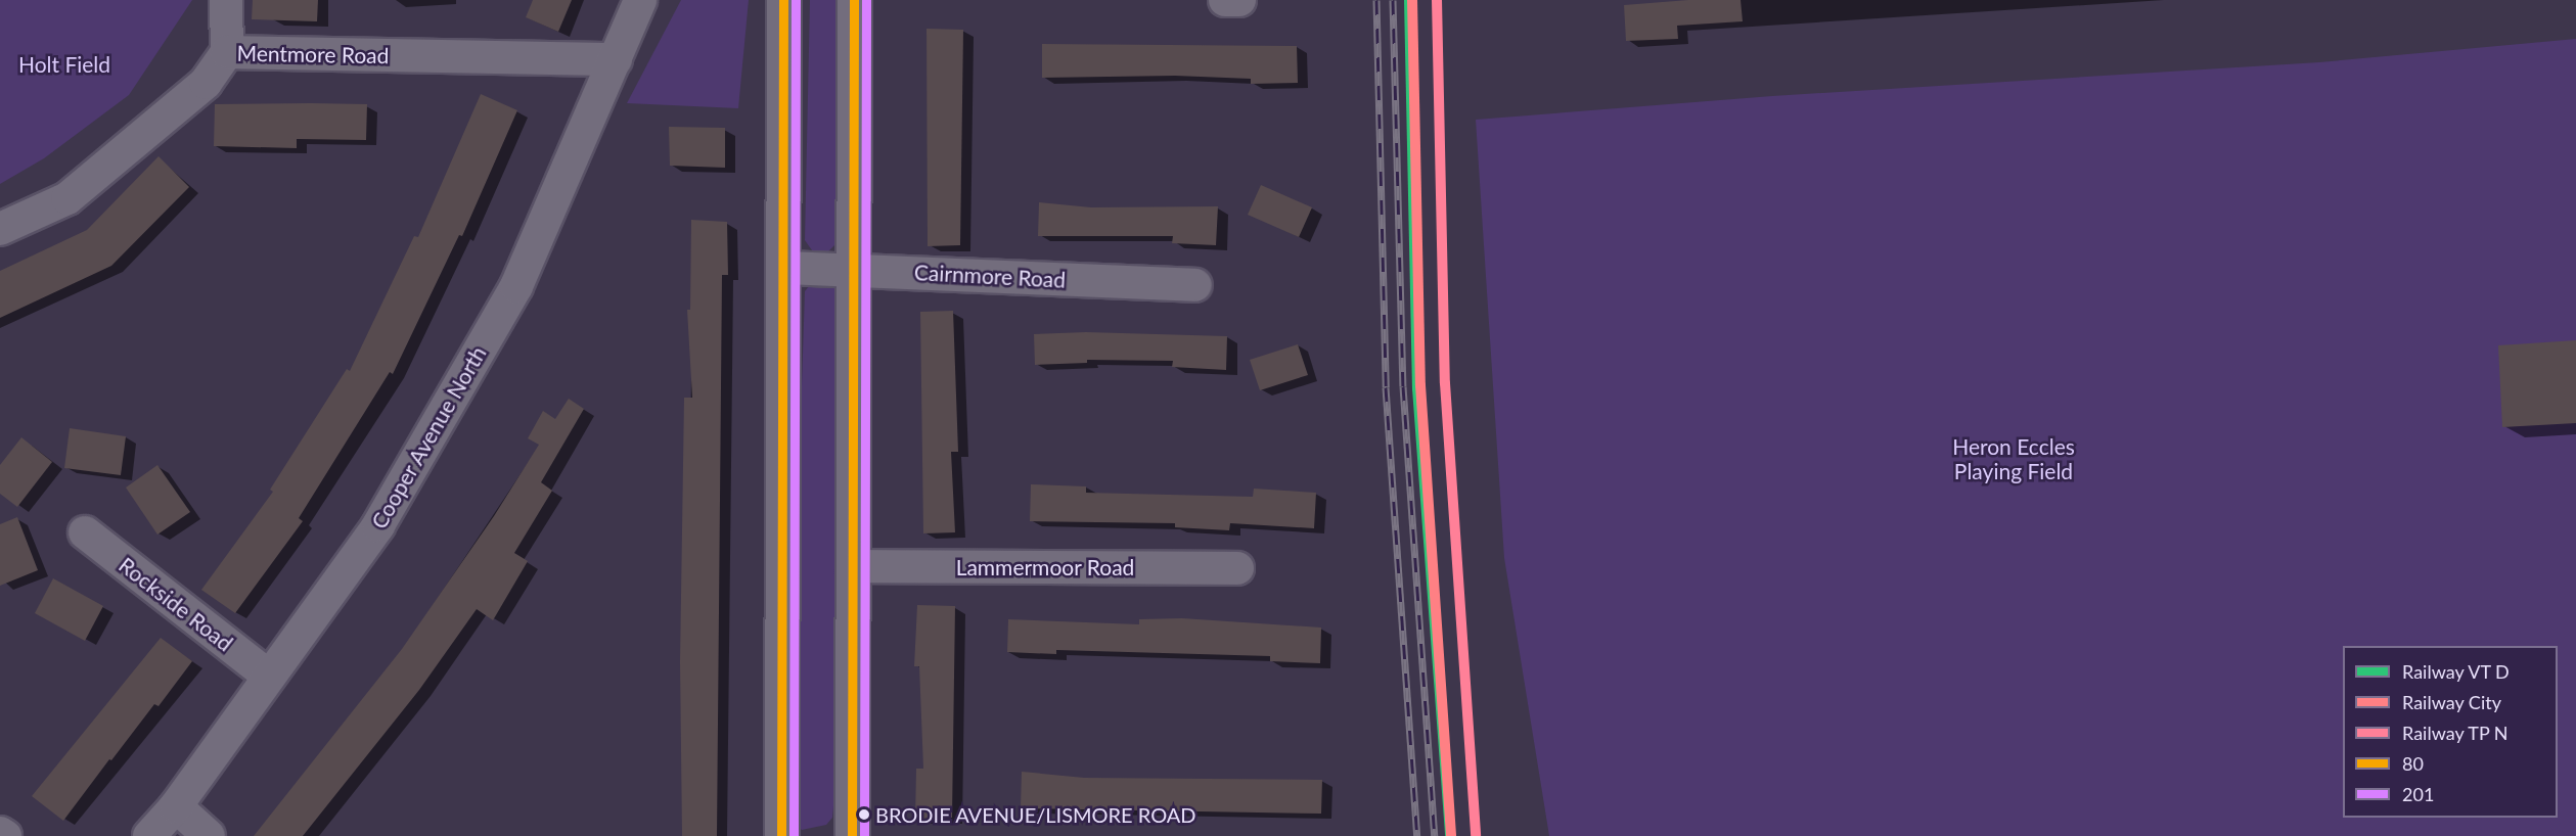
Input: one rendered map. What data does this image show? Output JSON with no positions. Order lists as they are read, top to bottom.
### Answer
{
  "streets": {
    "street": [
      "Mentmore Road",
      "Cairnmore Road",
      "Cooper Avenue North",
      "Lammermoor Road",
      "Rockside Road"
    ]
  },
  "crossings": [
    ["Mentmore Road", "Cooper Avenue North"],
    ["Cooper Avenue North", "Rockside Road"]
  ],
  "parks": ["Holt Field", "Heron Eccles Playing Field"],
  "places": ["BRODIE AVENUE/LISMORE ROAD"],
  "lines": ["rail line City", "transit line 80", "transit line 201"],
  "legend": [
    "Railway VT D",
    "Railway City",
    "Railway TP N",
    "80",
    "201"
  ]
}
